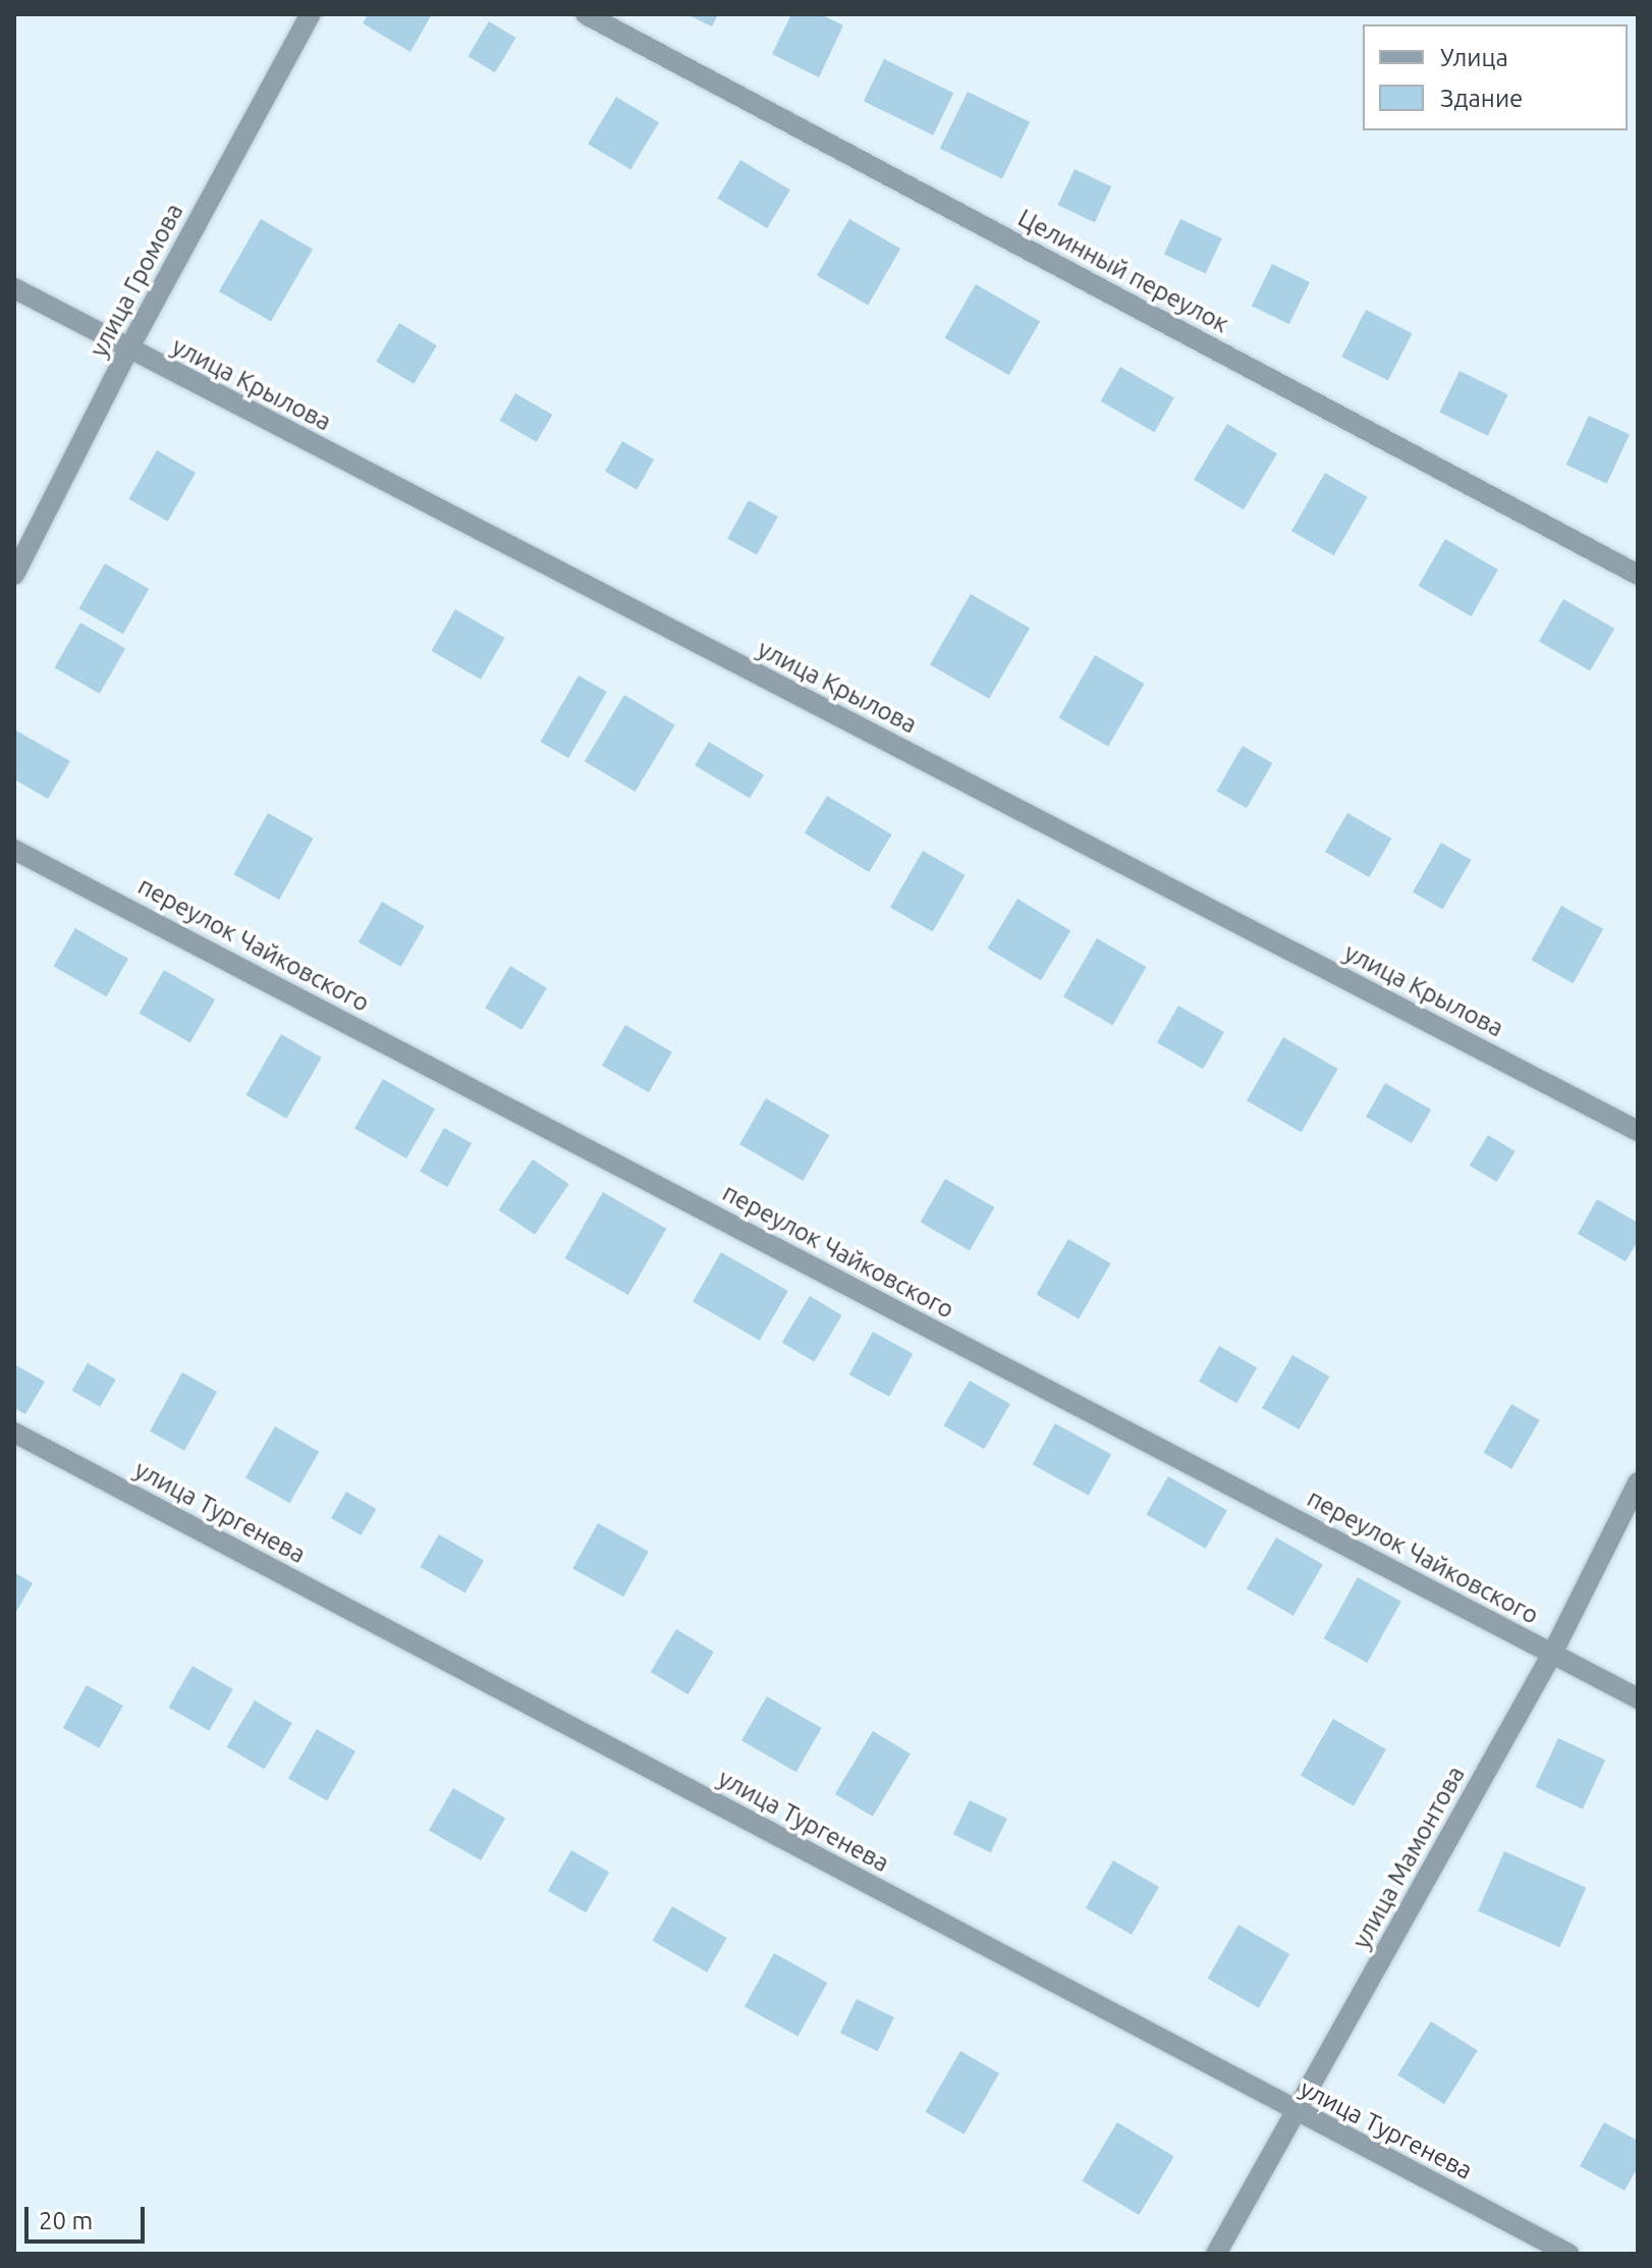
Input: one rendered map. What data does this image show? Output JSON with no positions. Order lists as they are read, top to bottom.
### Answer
{
  "streets": {
    "street": [
      "Целинный переулок",
      "улица Громова",
      "улица Крылова",
      "переулок Чайковского",
      "улица Тургенева",
      "улица Мамонтова"
    ]
  },
  "crossings": [
    ["улица Громова", "улица Крылова"],
    ["переулок Чайковского", "улица Мамонтова"],
    ["улица Тургенева", "улица Мамонтова"]
  ],
  "legend": ["Улица", "Здание"],
  "scale_bar": "20 m"
}
